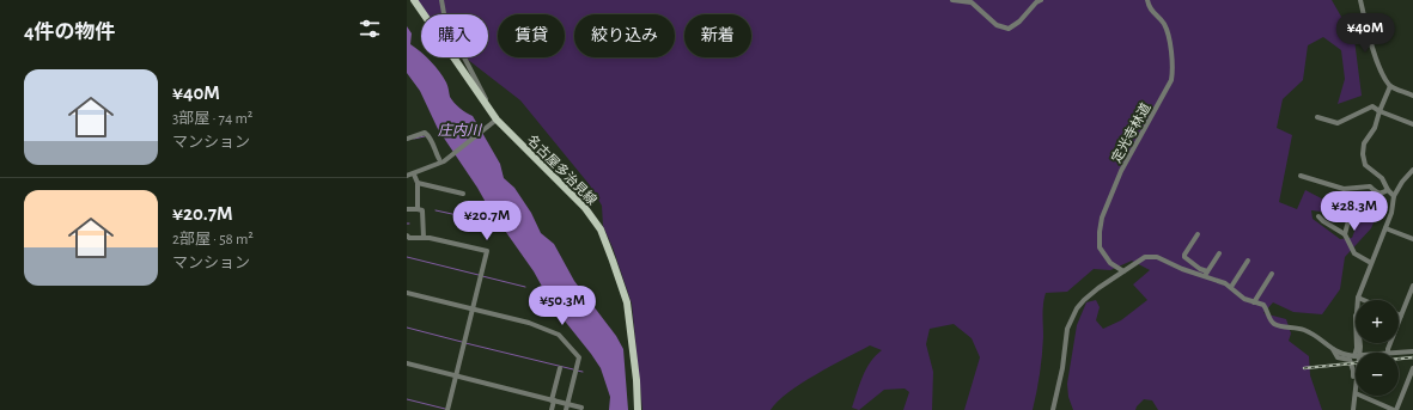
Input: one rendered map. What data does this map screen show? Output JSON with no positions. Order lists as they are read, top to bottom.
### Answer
{
  "streets": {
    "main road": ["名古屋多治見線"],
    "street": ["定光寺林道"]
  },
  "water": ["庄内川"],
  "page": {
    "heading": "4件の物件",
    "price": [
      "¥40M",
      "¥28.3M",
      "¥20.7M",
      "¥50.3M"
    ],
    "chip": [
      "購入",
      "賃貸",
      "絞り込み",
      "新着"
    ],
    "list": [
      {
        "name": "¥40M",
        "note": "3部屋 · 74 m² · マンション"
      },
      {
        "name": "¥20.7M",
        "note": "2部屋 · 58 m² · マンション"
      }
    ],
    "map_buttons": ["+", "−"]
  }
}
